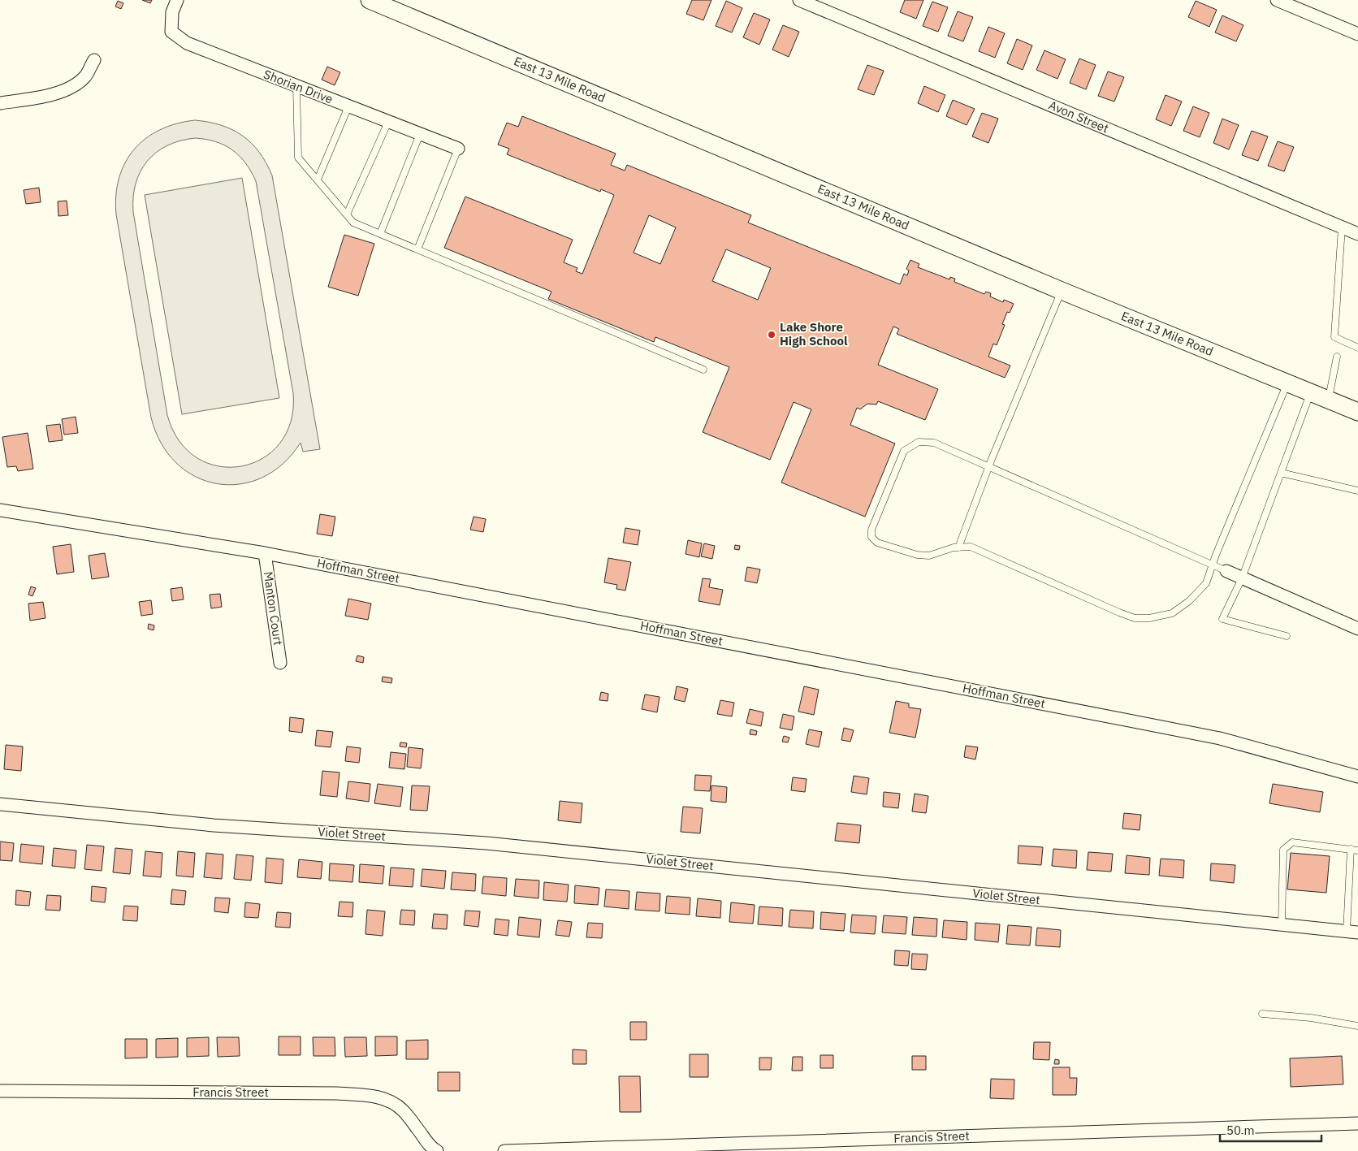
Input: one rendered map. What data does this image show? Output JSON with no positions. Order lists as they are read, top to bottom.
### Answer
{
  "streets": {
    "main road": ["East 13 Mile Road"],
    "street": [
      "Shorian Drive",
      "Avon Street",
      "Hoffman Street",
      "Manton Court",
      "Violet Street",
      "Francis Street"
    ]
  },
  "crossings": [
    ["Hoffman Street", "Manton Court"]
  ],
  "places": ["Lake Shore High School"],
  "scale_bar": "50 m"
}
